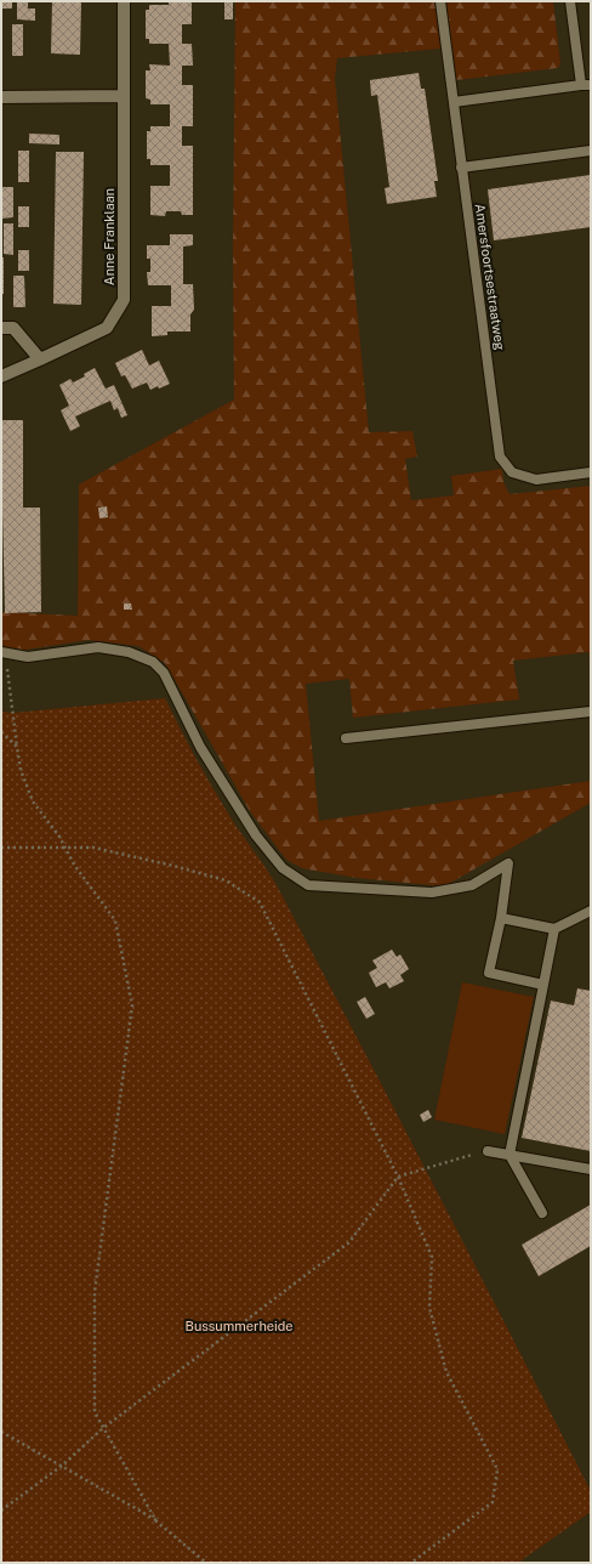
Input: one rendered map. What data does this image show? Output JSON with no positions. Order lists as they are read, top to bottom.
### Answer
{
  "streets": {
    "street": ["Anne Franklaan"],
    "lane": ["Amersfoortsestraatweg"]
  },
  "parks": ["Bussummerheide"]
}
